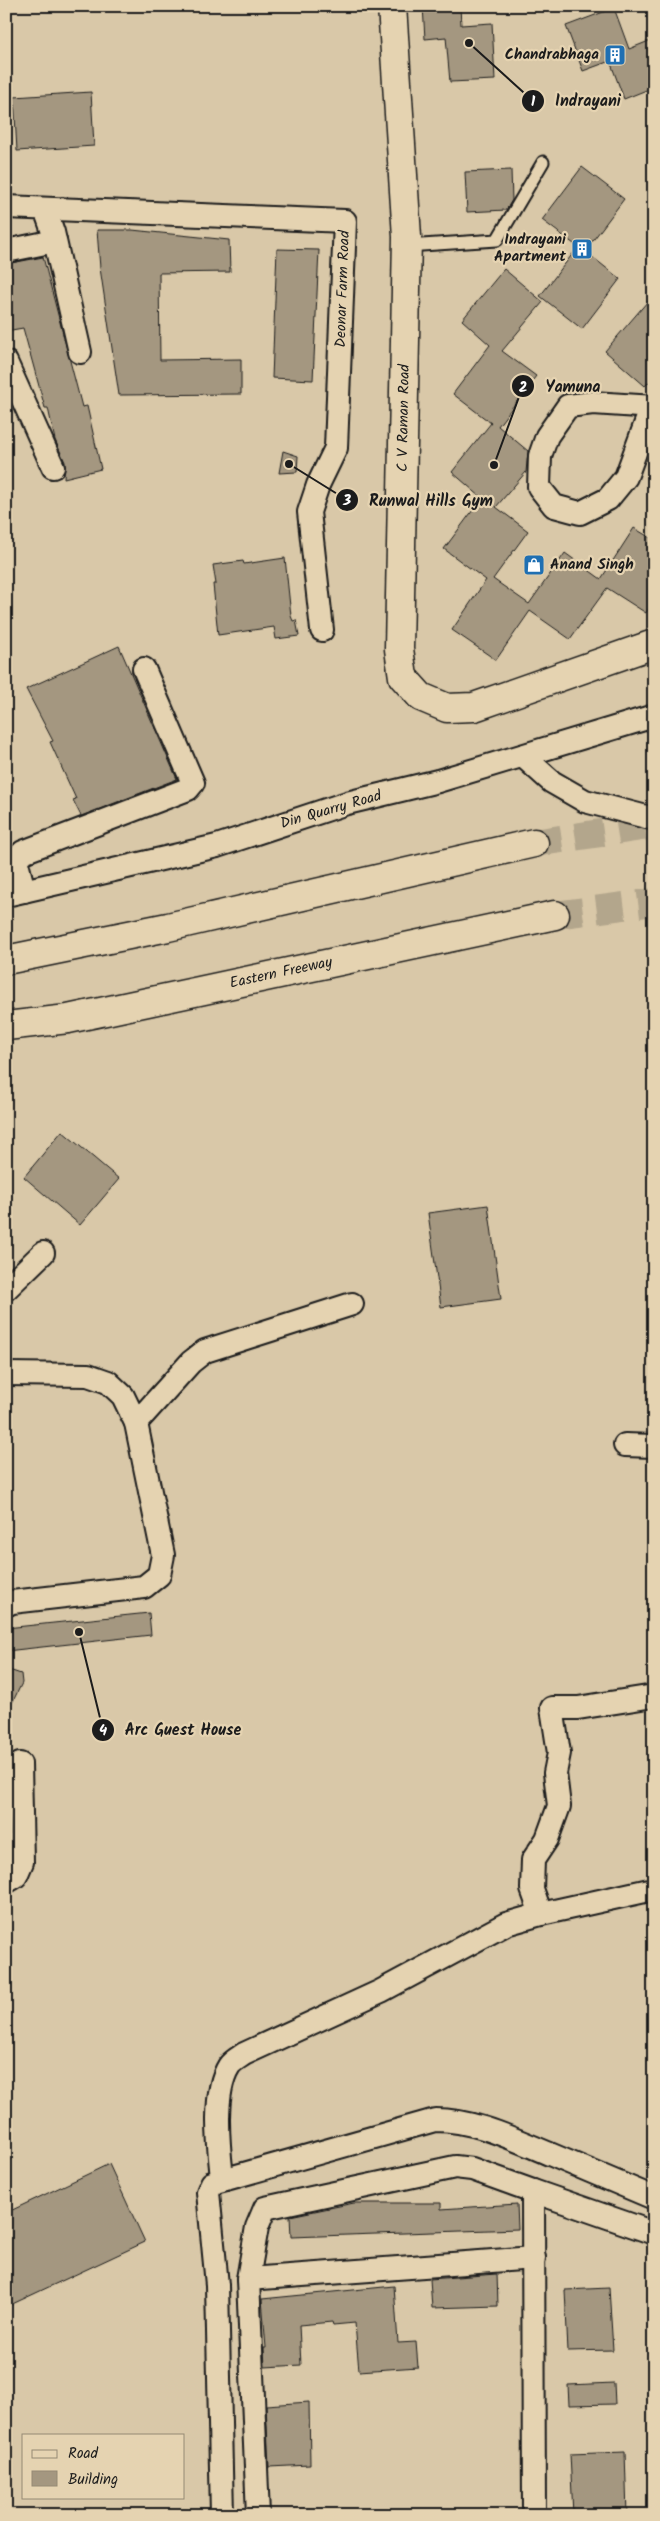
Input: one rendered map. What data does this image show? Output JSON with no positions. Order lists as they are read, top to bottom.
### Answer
{
  "streets": {
    "main road": ["C V Raman Road", "Eastern Freeway"],
    "street": ["Deonar Farm Road", "Din Quarry Road"]
  },
  "places": {
    "other": [
      "Indrayani",
      "Runwal Hills Gym",
      "Yamuna",
      "Arc Guest House"
    ],
    "building": ["Chandrabhaga", "Indrayani Apartment"],
    "shop": ["Anand Singh"]
  },
  "legend": ["Road", "Building"]
}
